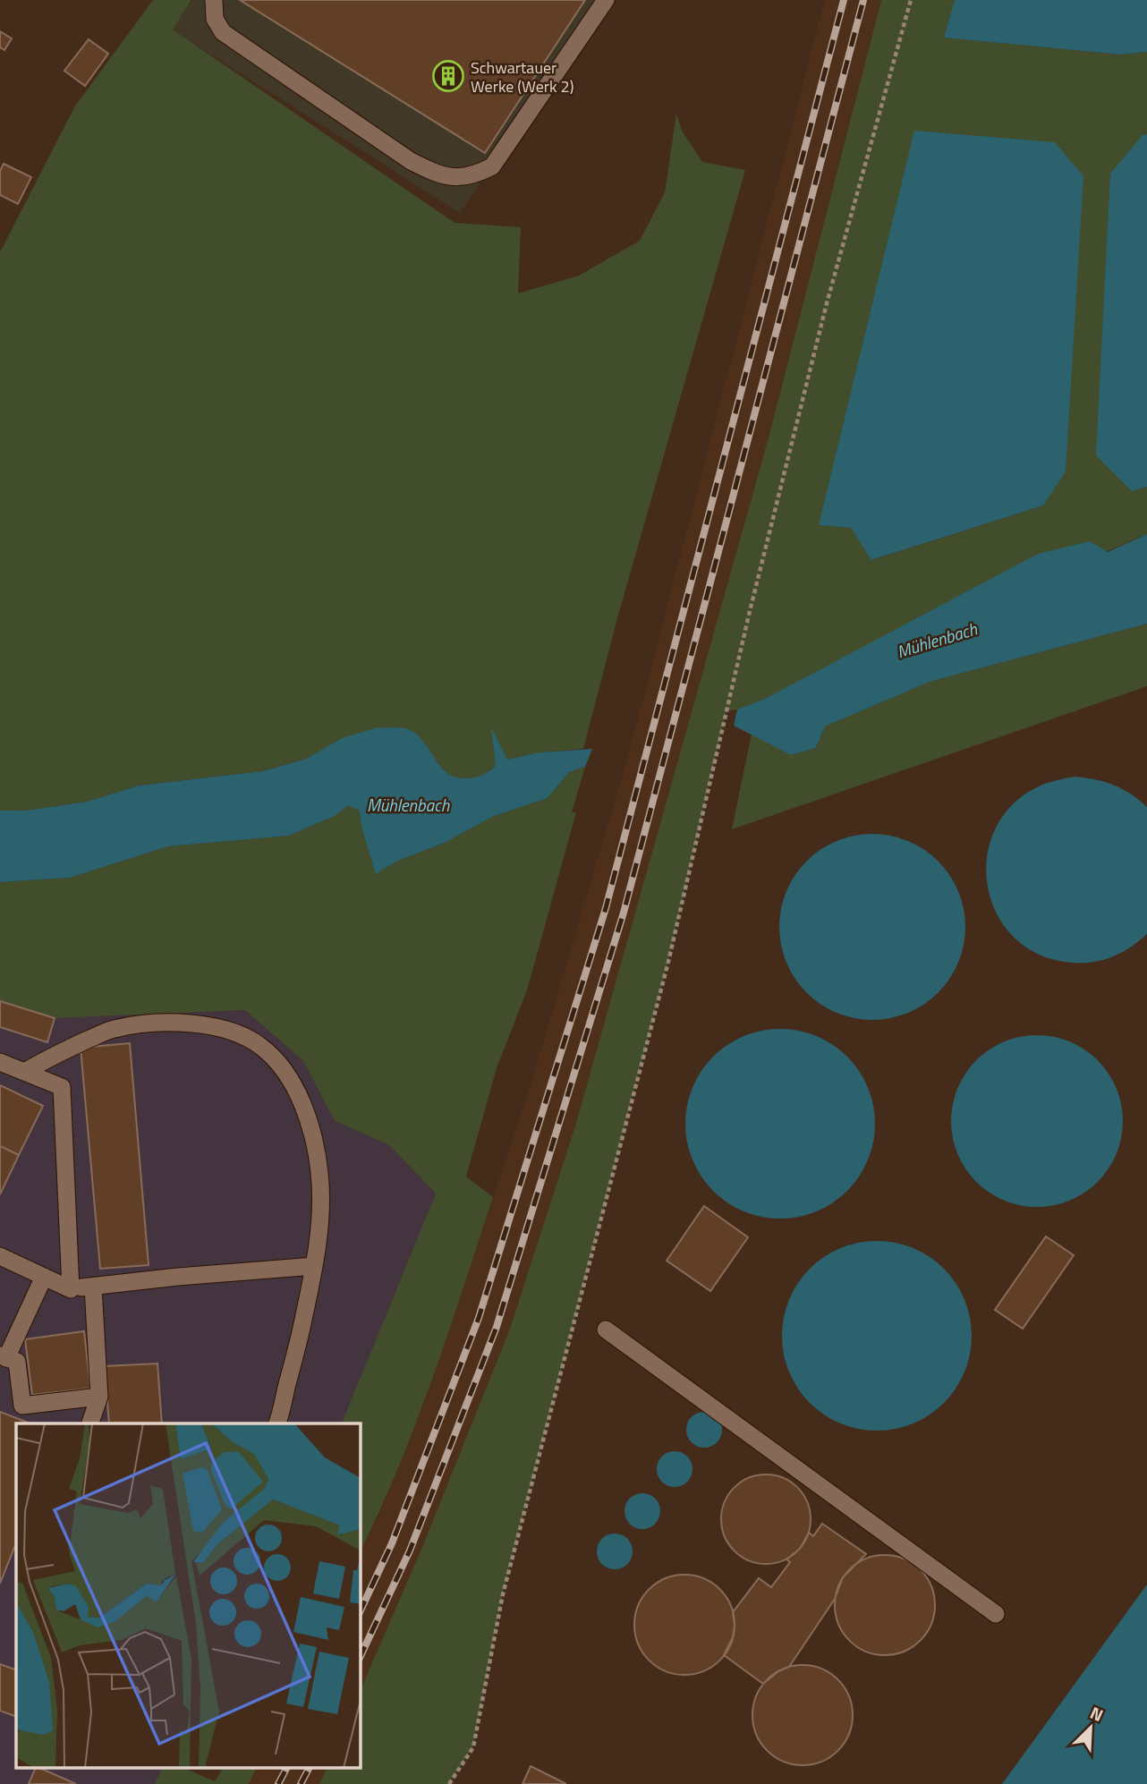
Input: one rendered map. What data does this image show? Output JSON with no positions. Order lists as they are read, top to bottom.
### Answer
{
  "water": ["Mühlenbach"],
  "places": {
    "building": ["Schwartauer Werke (Werk 2)"]
  },
  "north": "top right"
}
